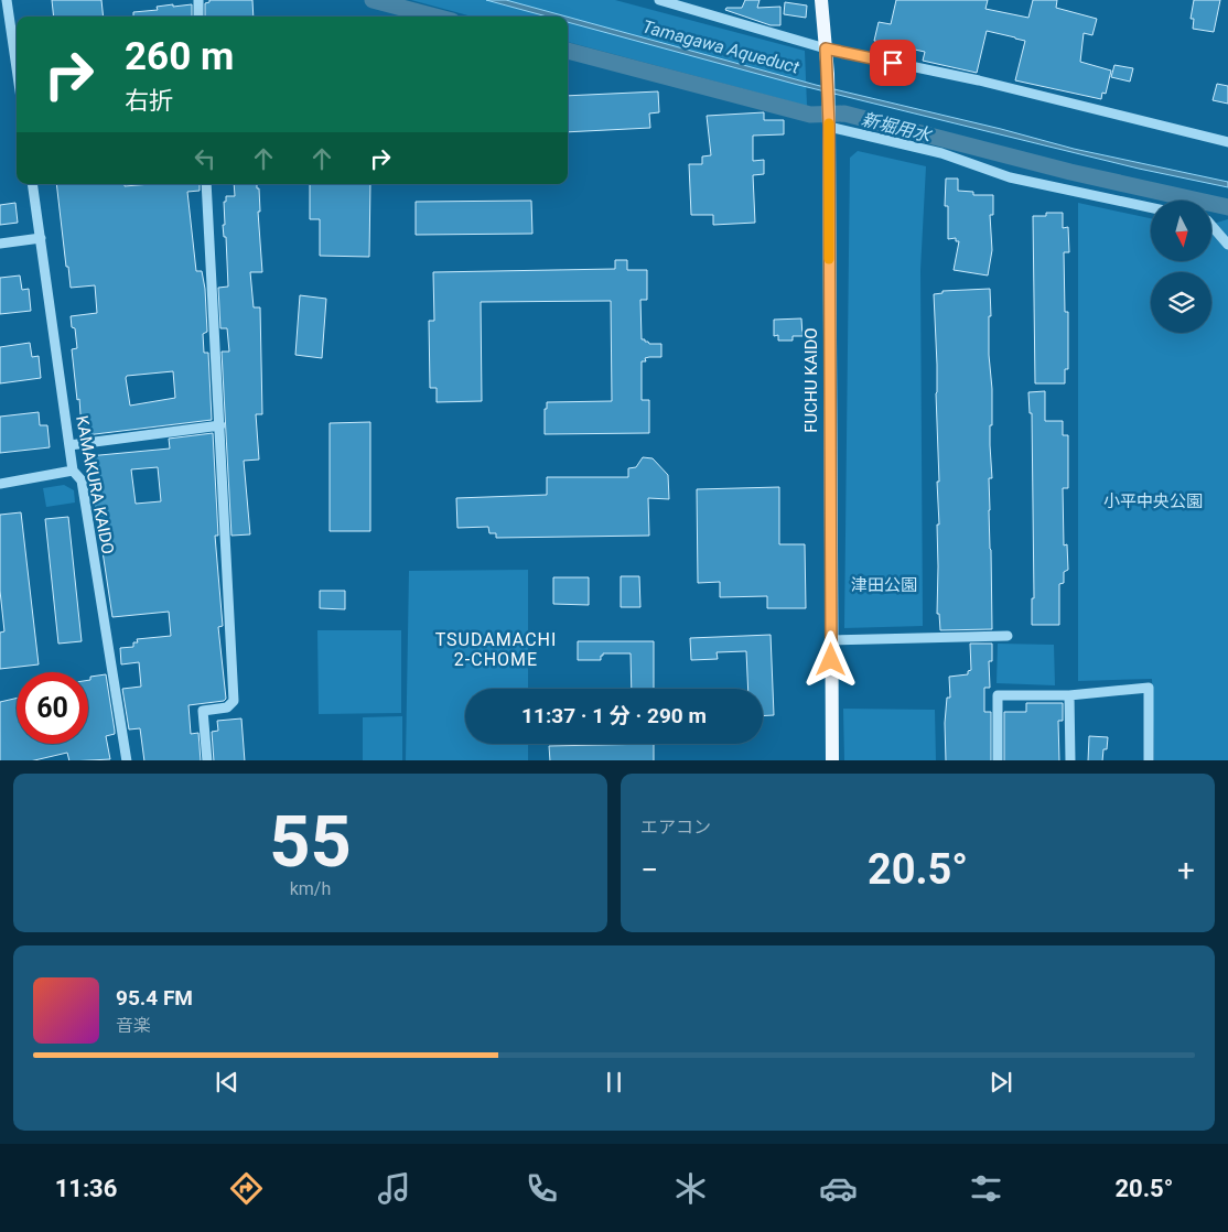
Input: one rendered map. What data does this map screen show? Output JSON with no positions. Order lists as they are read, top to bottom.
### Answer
{
  "streets": {
    "main road": ["FUCHU KAIDO"],
    "street": ["KAMAKURA KAIDO"]
  },
  "districts": ["TSUDAMACHI 2-CHOME"],
  "water": ["Tamagawa Aqueduct", "新堀用水"],
  "parks": ["小平中央公園", "津田公園"],
  "north": "bottom",
  "page": {
    "turn": ["260 m", "右折"],
    "limit": "60",
    "trip": "11:37 · 1 分 · 290 m",
    "tile": [
      ["55", "km/h"],
      "エアコン"
    ],
    "heat": ["−", "20.5°", "+"],
    "song": ["95.4 FM", "音楽"],
    "tabs": ["11:36", "20.5°"]
  }
}
